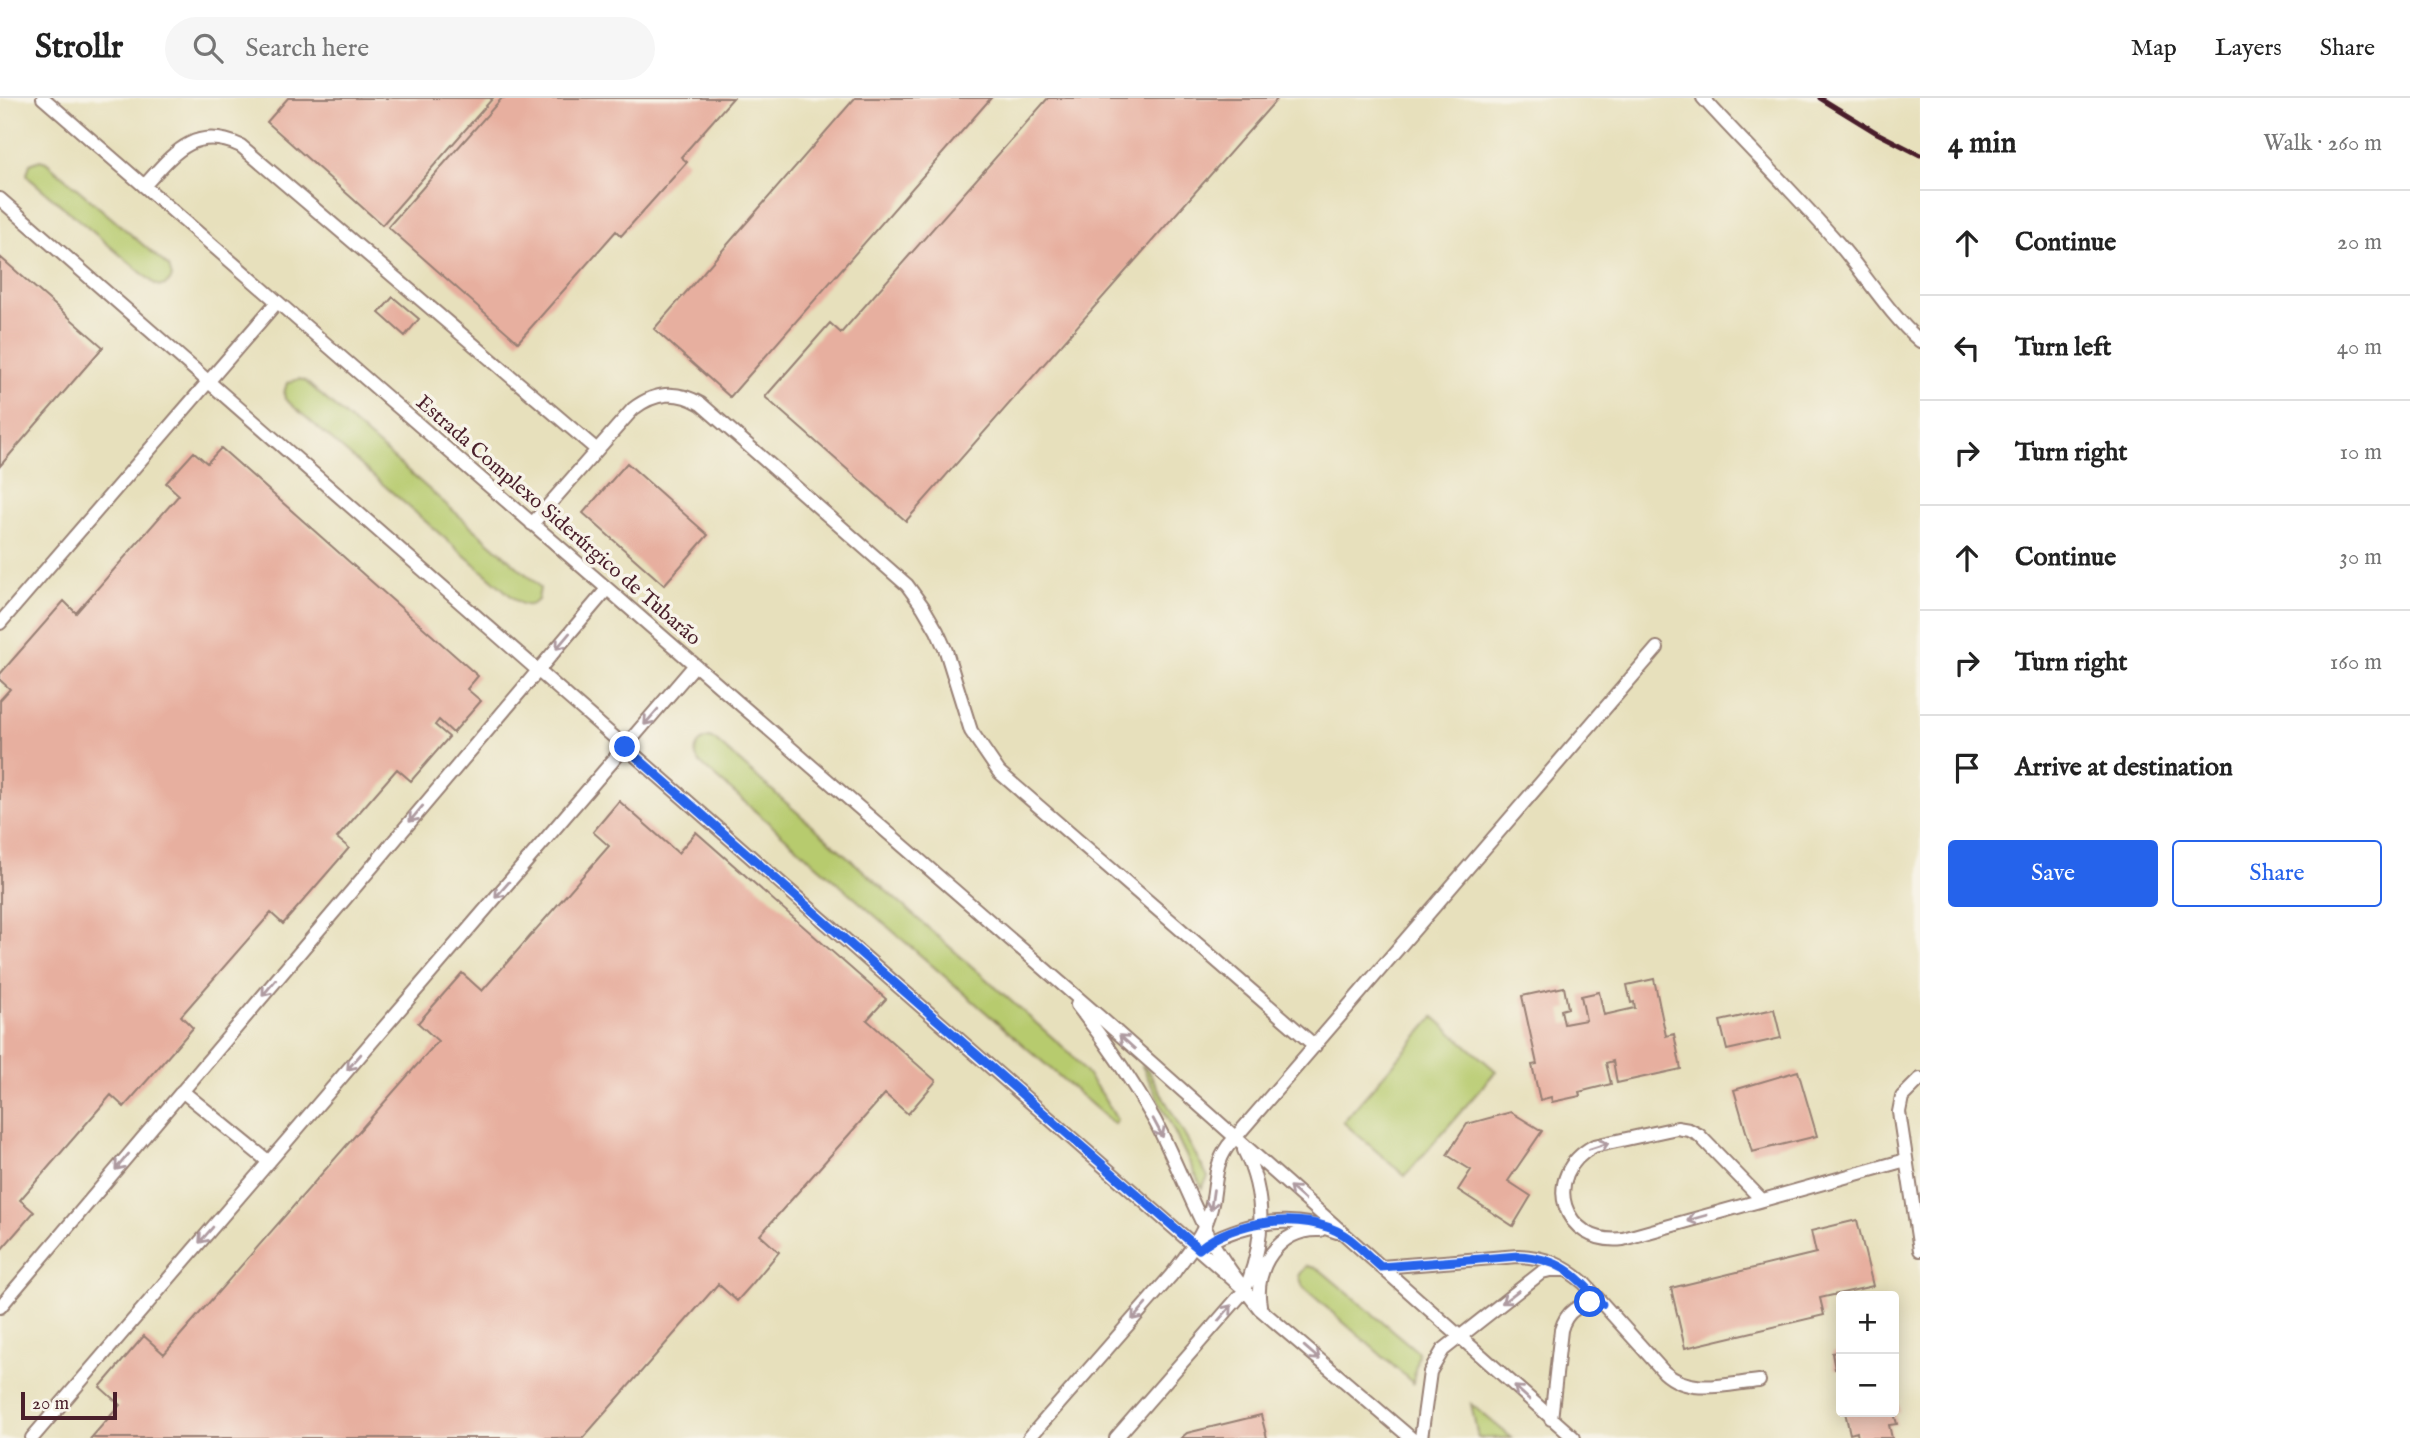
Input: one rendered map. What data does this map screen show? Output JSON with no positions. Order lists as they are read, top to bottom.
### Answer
{
  "streets": {
    "lane": ["Estrada Complexo Siderúrgico de Tubarão"]
  },
  "scale_bar": "20 m",
  "page": {
    "header": "Strollr",
    "search": "Search here",
    "nav": ["Map", "Layers", "Share"],
    "heading": ["4 min", "Walk · 260 m"],
    "list": [
      ["Continue", "20 m"],
      ["Turn left", "40 m"],
      ["Turn right", "10 m"],
      ["Continue", "30 m"],
      ["Turn right", "160 m"],
      "Arrive at destination"
    ],
    "buttons": ["Save", "Share"],
    "map_buttons": ["+", "−"],
    "scale": "20 m"
  }
}
